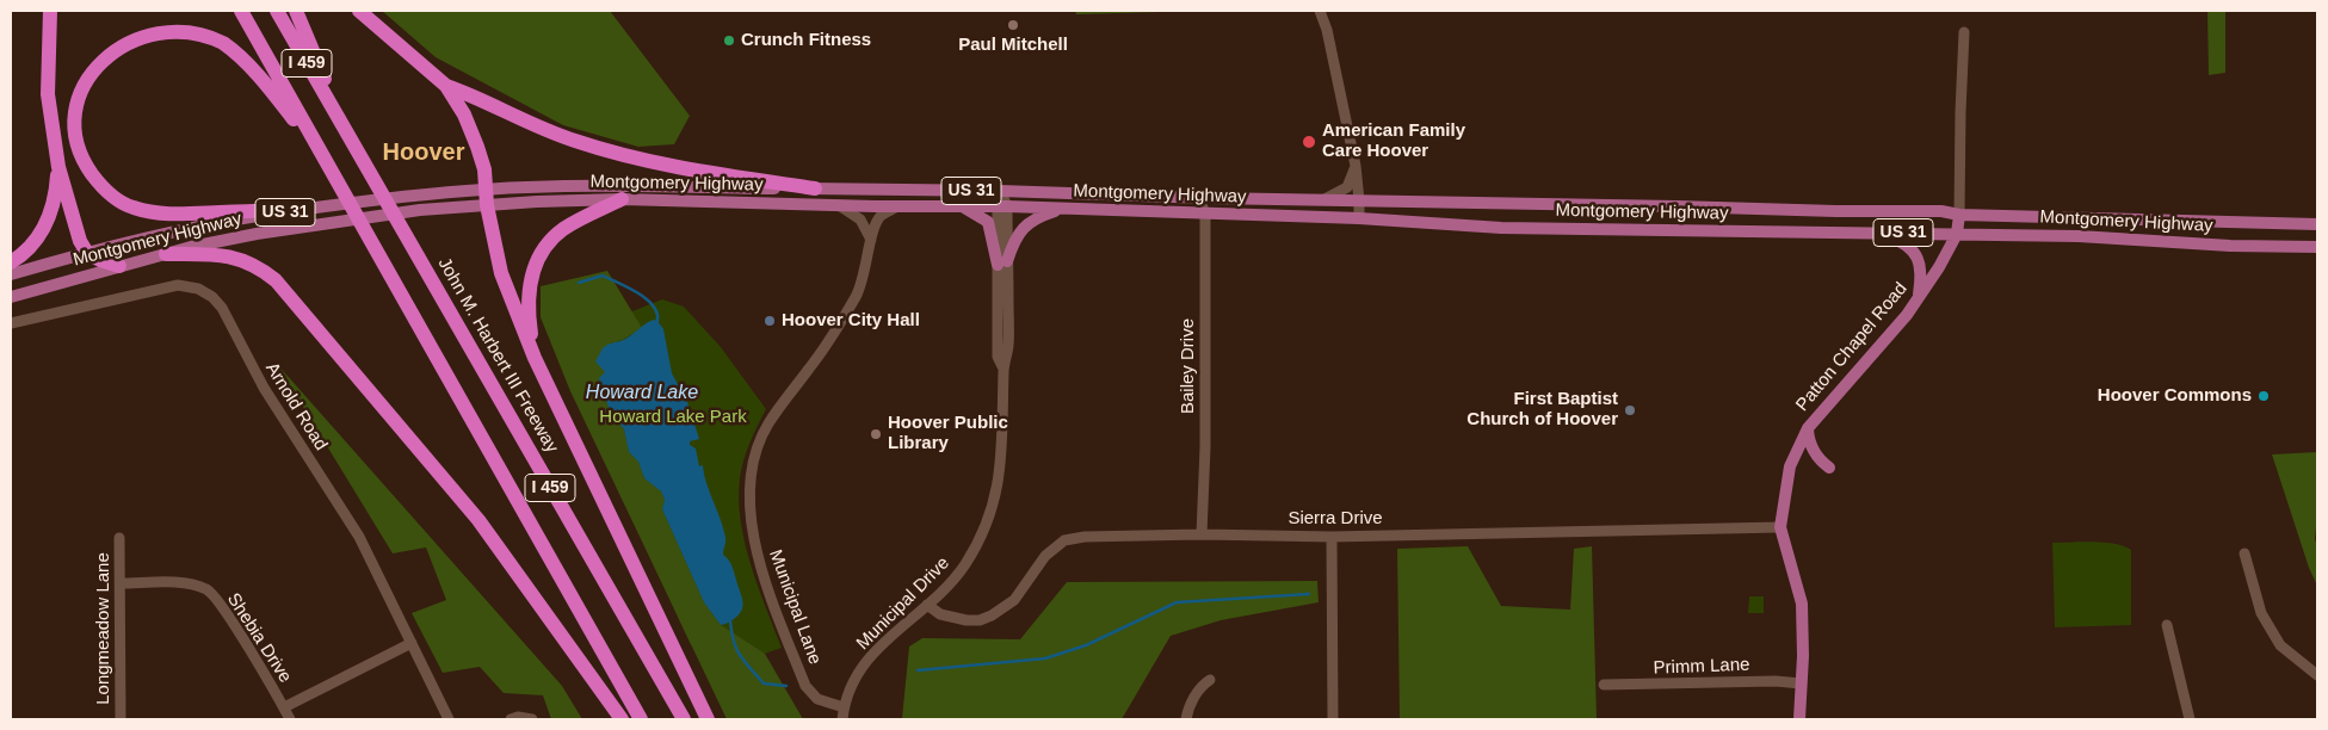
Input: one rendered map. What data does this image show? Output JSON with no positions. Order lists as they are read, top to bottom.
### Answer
{
  "streets": {
    "highway": ["I 459", "John M. Harbert III Freeway"],
    "main road": ["Montgomery Highway", "US 31", "Patton Chapel Road"],
    "street": [
      "Bailey Drive",
      "Arnold Road",
      "Sierra Drive",
      "Municipal Drive",
      "Municipal Lane",
      "Longmeadow Lane",
      "Shebia Drive",
      "Primm Lane"
    ]
  },
  "crossings": [
    ["Montgomery Highway", "Patton Chapel Road"],
    ["Montgomery Highway", "Bailey Drive"],
    ["Montgomery Highway", "Municipal Drive"],
    ["Montgomery Highway", "Municipal Lane"],
    ["Patton Chapel Road", "Sierra Drive"],
    ["Patton Chapel Road", "Primm Lane"],
    ["Bailey Drive", "Sierra Drive"],
    ["Sierra Drive", "Municipal Drive"],
    ["Municipal Drive", "Municipal Lane"],
    ["Longmeadow Lane", "Shebia Drive"]
  ],
  "districts": ["Hoover"],
  "water": ["Howard Lake"],
  "parks": ["Howard Lake Park"],
  "places": [
    "Paul Mitchell",
    "Crunch Fitness",
    "American Family Care Hoover",
    "Hoover City Hall",
    "Hoover Commons",
    "First Baptist Church of Hoover",
    "Hoover Public Library"
  ]
}
